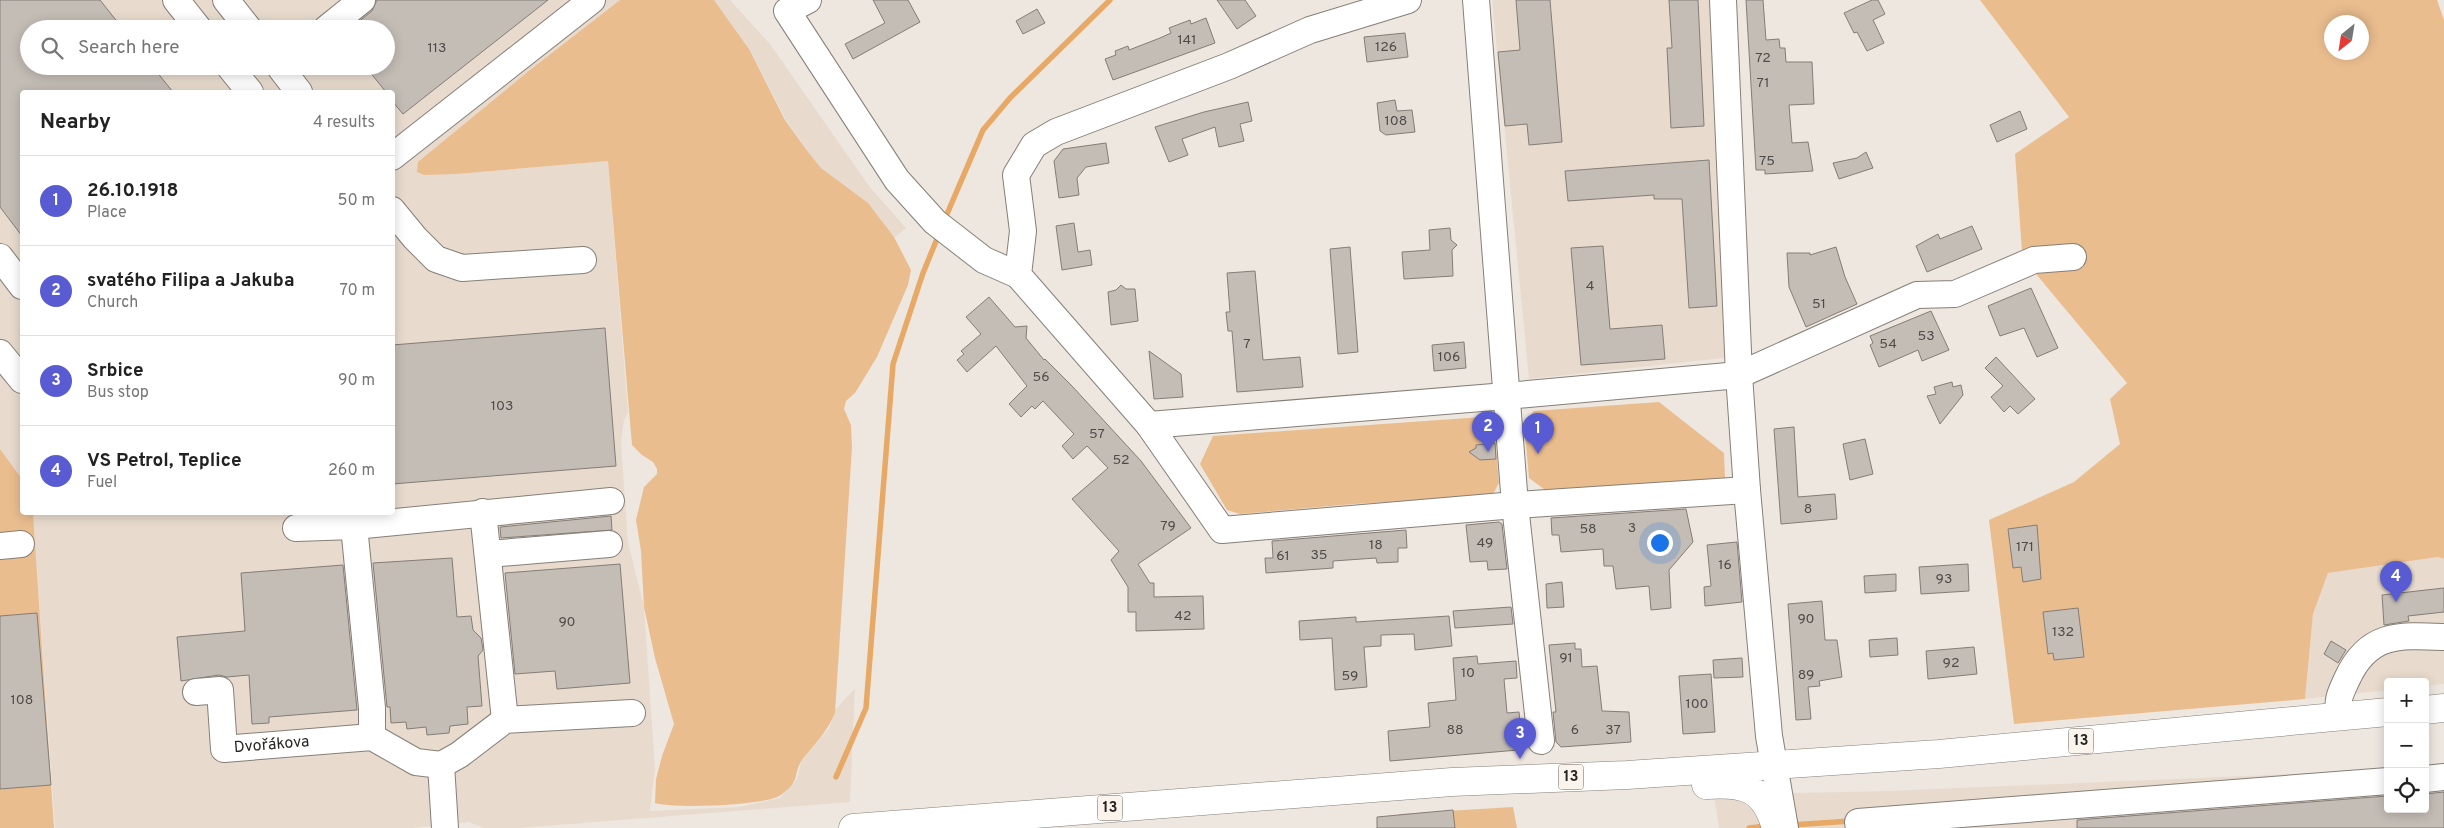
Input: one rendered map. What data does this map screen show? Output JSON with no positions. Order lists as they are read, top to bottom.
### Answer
{
  "streets": {
    "main road": ["13"],
    "street": ["Dvořákova"]
  },
  "house_numbers": [
    "141",
    "126",
    "113",
    "72",
    "71",
    "108",
    "75",
    "4",
    "51",
    "53",
    "7",
    "54",
    "106",
    "56",
    "103",
    "57",
    "52",
    "8",
    "79",
    "3",
    "58",
    "49",
    "18",
    "171",
    "35",
    "61",
    "16",
    "93",
    "42",
    "90",
    "90",
    "132",
    "91",
    "92",
    "10",
    "89",
    "59",
    "108",
    "100",
    "88",
    "6",
    "37"
  ],
  "north": "bottom left",
  "page": {
    "search": "Search here",
    "heading": ["Nearby", "4 results"],
    "list": [
      {
        "mark": "1",
        "name": "26.10.1918",
        "note": "Place",
        "value": "50 m"
      },
      {
        "mark": "2",
        "name": "svatého Filipa a Jakuba",
        "note": "Church",
        "value": "70 m"
      },
      {
        "mark": "3",
        "name": "Srbice",
        "note": "Bus stop",
        "value": "90 m"
      },
      {
        "mark": "4",
        "name": "VS Petrol, Teplice",
        "note": "Fuel",
        "value": "260 m"
      }
    ],
    "pins": [
      "2",
      "1",
      "4",
      "3"
    ],
    "map_buttons": ["+", "−"]
  }
}
